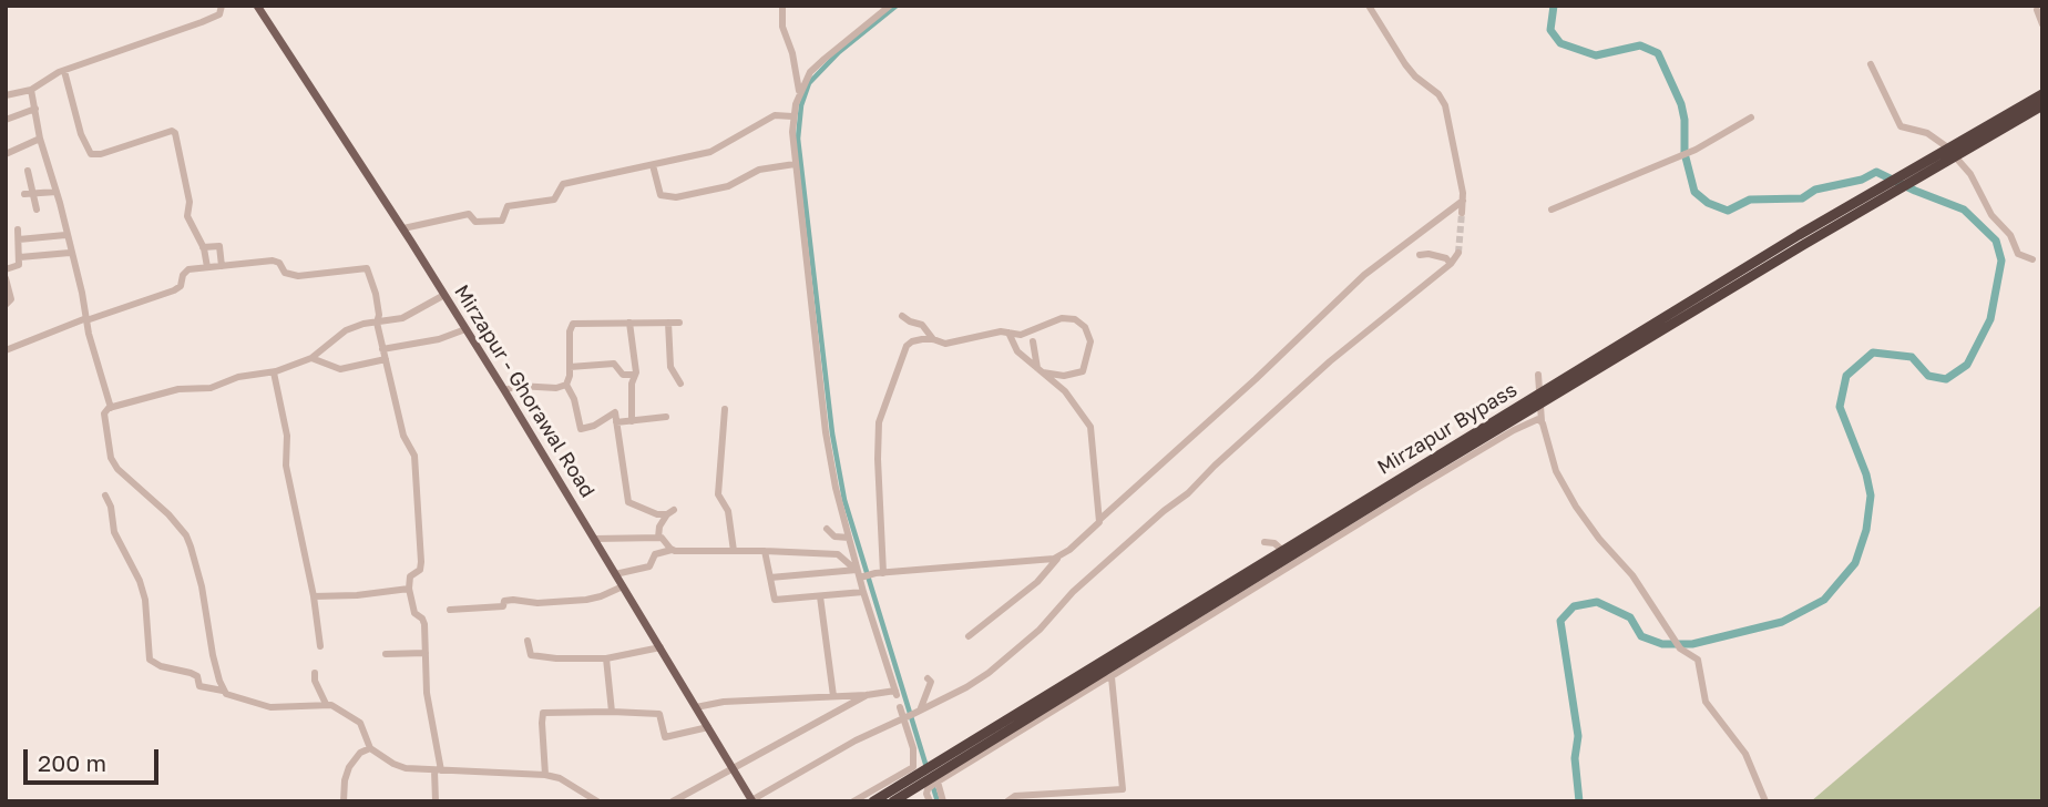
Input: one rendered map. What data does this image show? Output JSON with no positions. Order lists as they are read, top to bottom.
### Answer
{
  "streets": {
    "highway": ["Mirzapur Bypass"],
    "main road": ["Mirzapur - Ghorawal Road"]
  },
  "scale_bar": "200 m"
}
